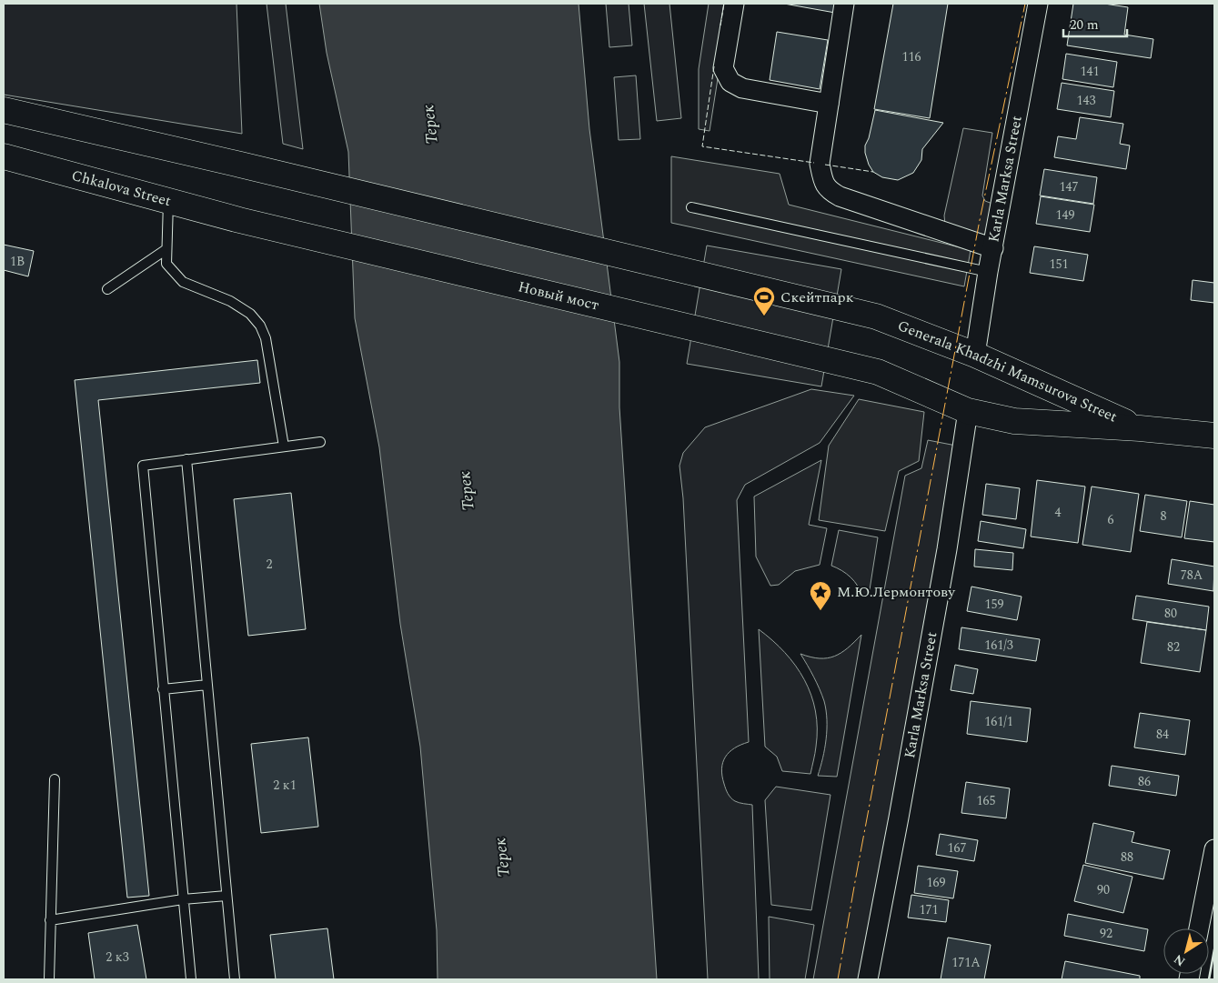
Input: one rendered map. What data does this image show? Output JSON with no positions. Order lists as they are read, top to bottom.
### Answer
{
  "streets": {
    "main road": ["Chkalova Street", "Новый мост", "Generala Khadzhi Mamsurova Street"],
    "street": ["Karla Marksa Street"]
  },
  "crossings": [
    ["Karla Marksa Street", "Generala Khadzhi Mamsurova Street"],
    ["Chkalova Street", "Новый мост"],
    ["Новый мост", "Generala Khadzhi Mamsurova Street"]
  ],
  "water": ["Терек"],
  "places": {
    "sports": ["Скейтпарк"],
    "place": ["М.Ю.Лермонтову"]
  },
  "house_numbers": [
    "116",
    "141",
    "143",
    "147",
    "149",
    "1В",
    "151",
    "4",
    "8",
    "6",
    "2",
    "78А",
    "159",
    "80",
    "161/3",
    "82",
    "161/1",
    "84",
    "86",
    "2 к1",
    "165",
    "167",
    "88",
    "169",
    "90",
    "171",
    "92",
    "2 к3",
    "171А"
  ],
  "scale_bar": "20 m",
  "north": "bottom left"
}
